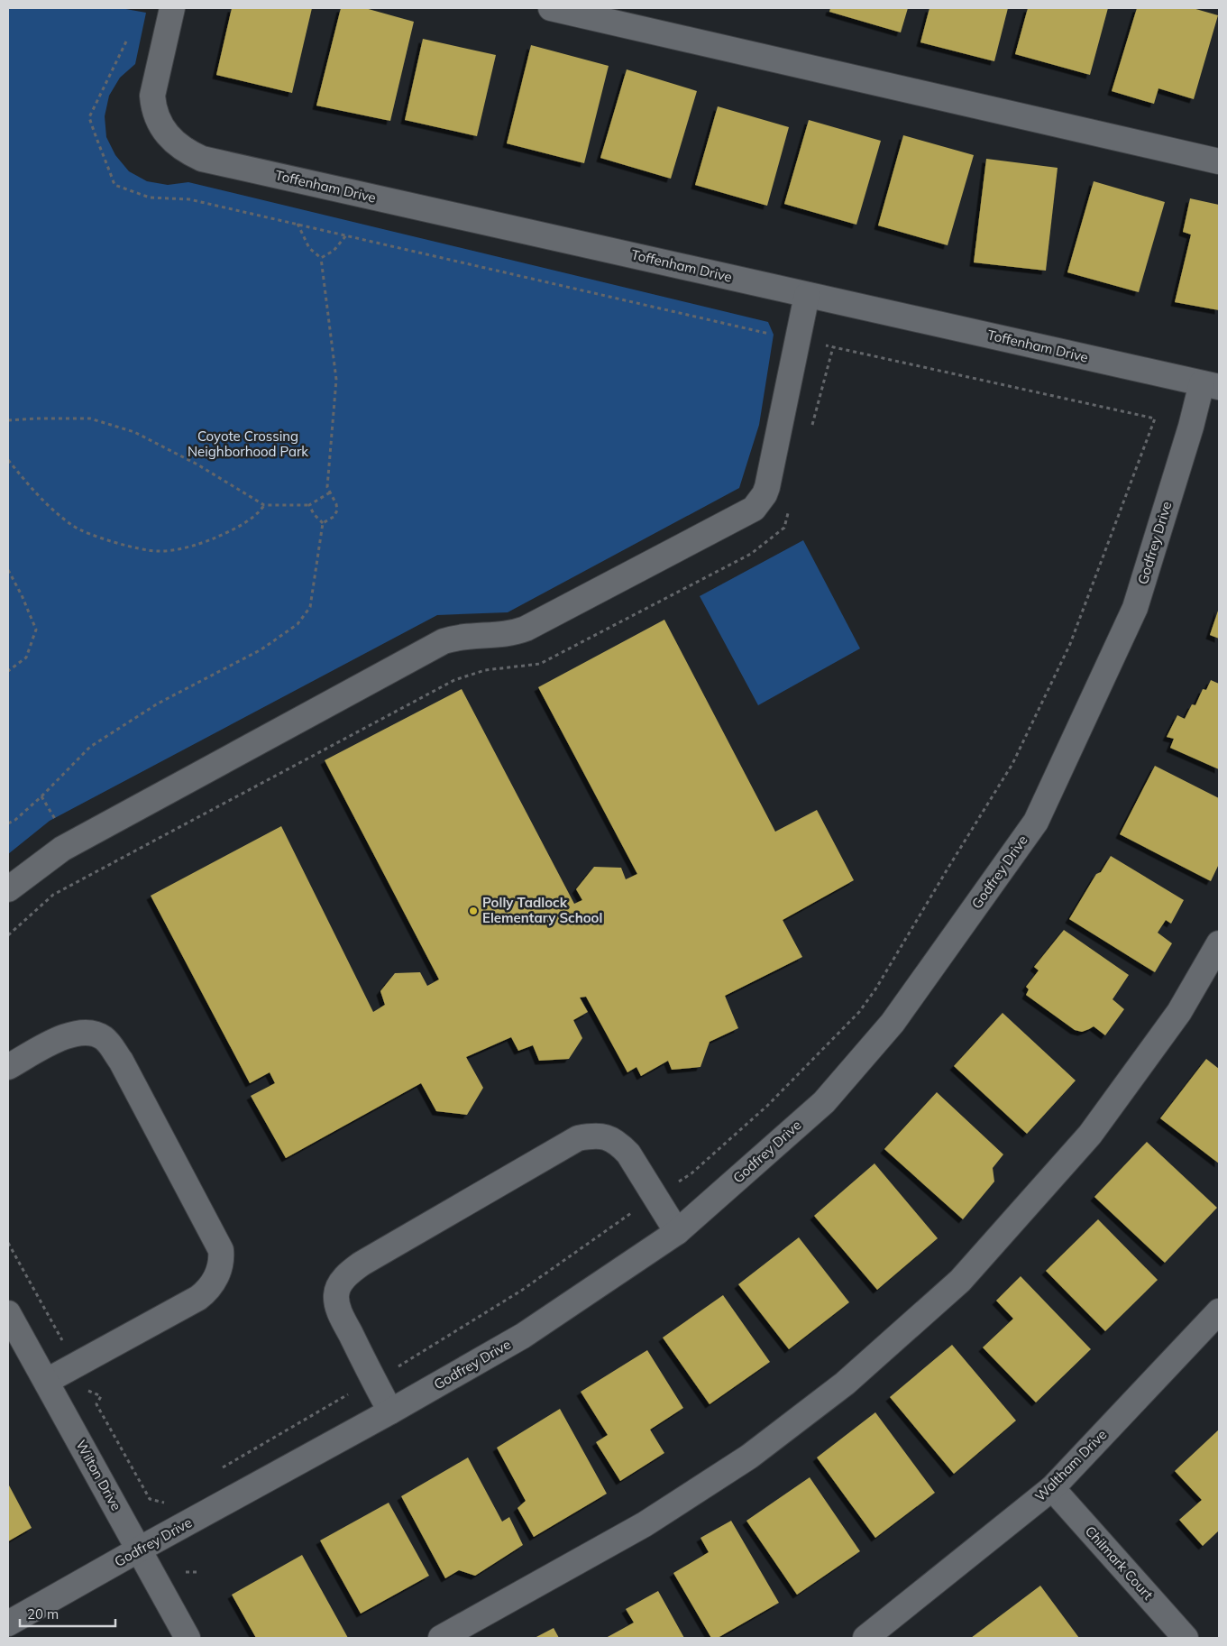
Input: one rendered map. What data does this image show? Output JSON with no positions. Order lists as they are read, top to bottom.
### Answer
{
  "streets": {
    "street": [
      "Toffenham Drive",
      "Godfrey Drive",
      "Waltham Drive",
      "Wilton Drive",
      "Chilmark Court"
    ]
  },
  "crossings": [
    ["Toffenham Drive", "Godfrey Drive"],
    ["Godfrey Drive", "Wilton Drive"],
    ["Waltham Drive", "Chilmark Court"]
  ],
  "parks": ["Coyote Crossing Neighborhood Park"],
  "places": ["Polly Tadlock Elementary School"],
  "scale_bar": "20 m"
}
